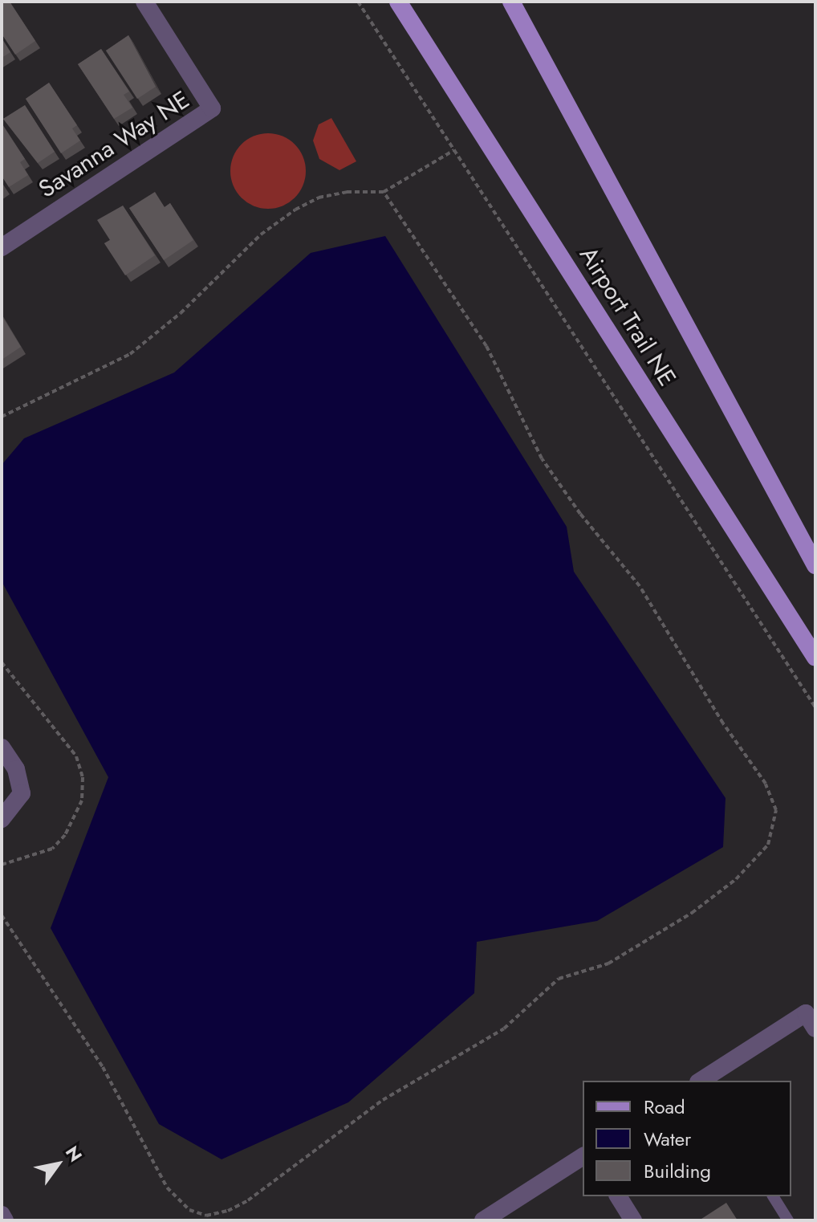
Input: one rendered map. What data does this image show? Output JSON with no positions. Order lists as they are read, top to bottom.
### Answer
{
  "streets": {
    "main road": ["Airport Trail NE"],
    "street": ["Savanna Way NE"]
  },
  "legend": ["Road", "Water", "Building"],
  "north": "top right"
}
